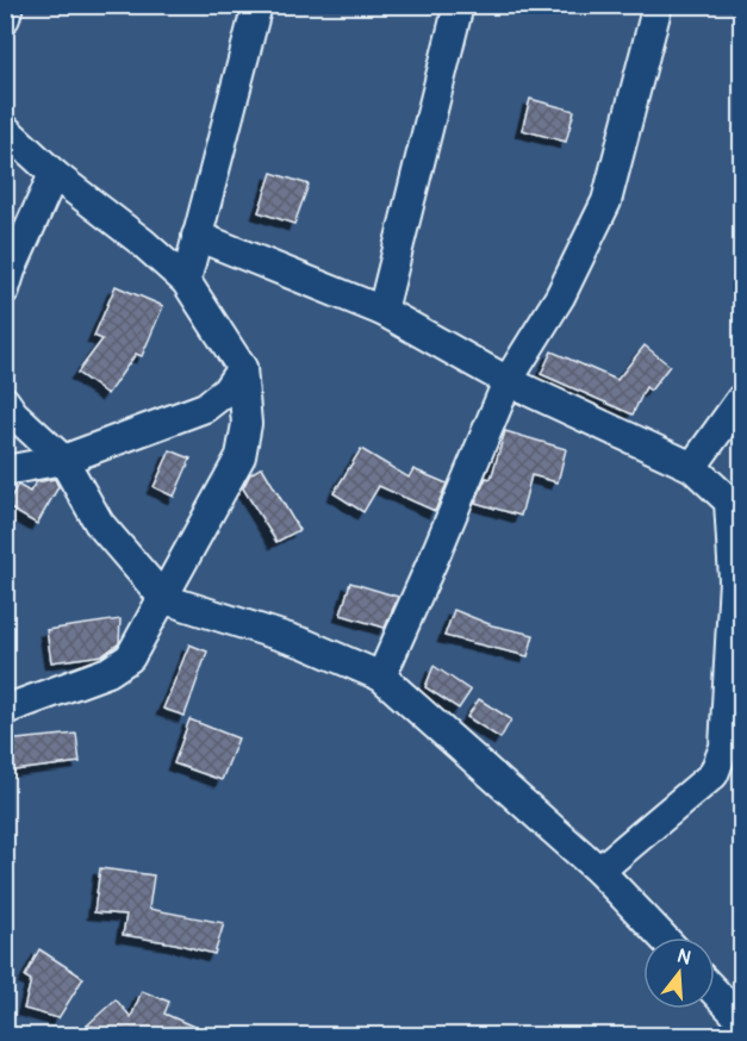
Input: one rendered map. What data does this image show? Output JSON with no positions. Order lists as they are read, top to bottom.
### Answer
{
  "north": "top"
}
